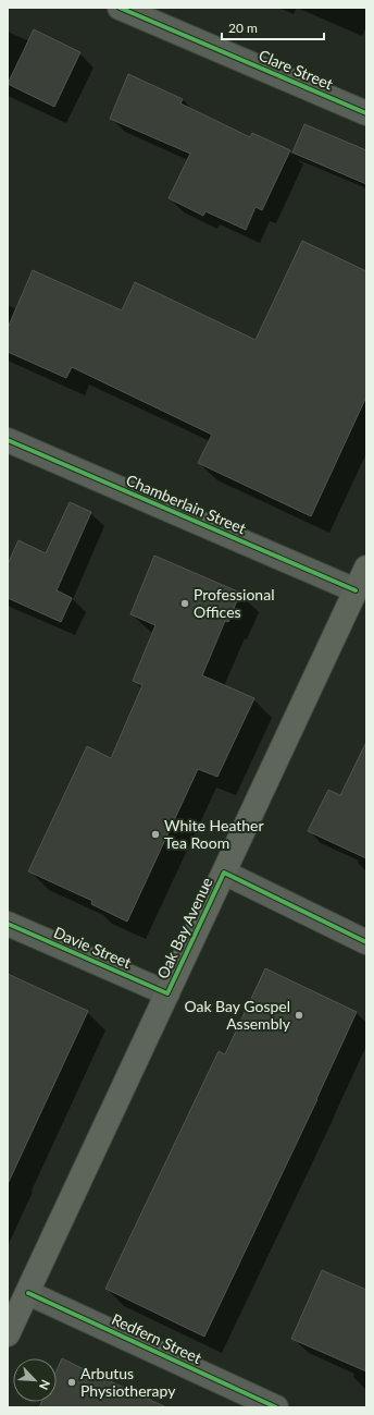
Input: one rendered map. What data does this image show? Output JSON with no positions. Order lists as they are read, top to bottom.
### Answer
{
  "streets": {
    "main road": ["Oak Bay Avenue"],
    "street": [
      "Clare Street",
      "Chamberlain Street",
      "Davie Street",
      "Redfern Street"
    ]
  },
  "crossings": [
    ["Chamberlain Street", "Oak Bay Avenue"],
    ["Oak Bay Avenue", "Davie Street"],
    ["Oak Bay Avenue", "Redfern Street"]
  ],
  "places": [
    "Professional Offices",
    "White Heather Tea Room",
    "Oak Bay Gospel Assembly",
    "Arbutus Physiotherapy"
  ],
  "scale_bar": "20 m",
  "north": "bottom right"
}
